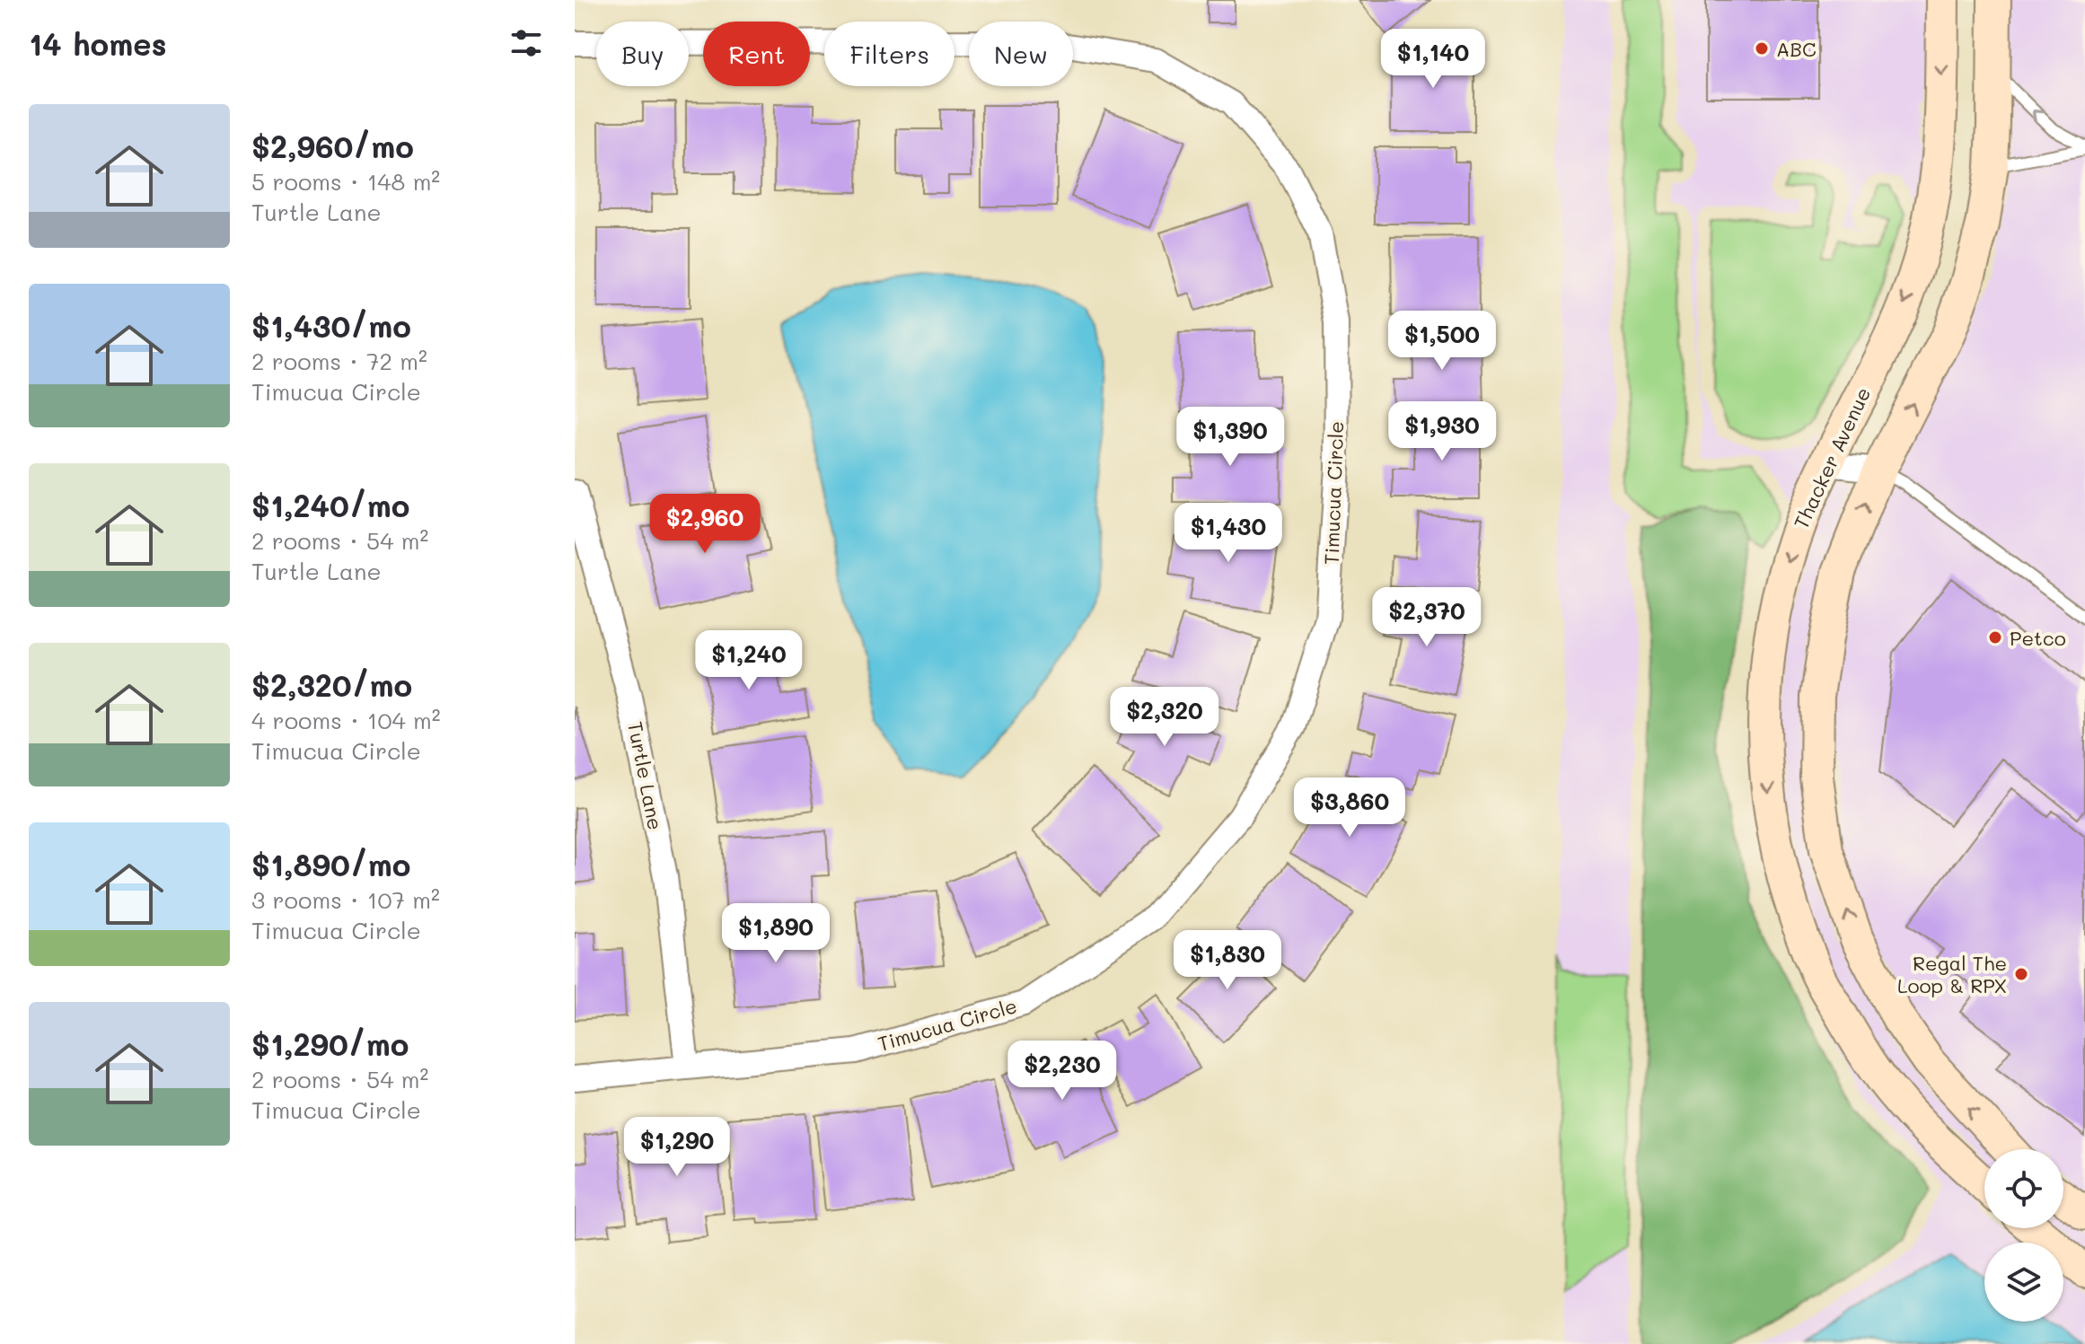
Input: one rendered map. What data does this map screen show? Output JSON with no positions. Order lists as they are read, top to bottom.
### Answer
{
  "streets": {
    "street": ["Thacker Avenue", "Timucua Circle", "Turtle Lane"]
  },
  "crossings": [
    ["Timucua Circle", "Turtle Lane"]
  ],
  "places": ["ABC", "Petco", "Regal The Loop & RPX"],
  "page": {
    "heading": "14 homes",
    "chip": [
      "Buy",
      "Rent",
      "Filters",
      "New"
    ],
    "price": [
      "$1,140",
      "$1,500",
      "$1,930",
      "$1,390",
      "$2,960",
      "$1,430",
      "$2,370",
      "$1,240",
      "$2,320",
      "$3,860",
      "$1,890",
      "$1,830",
      "$2,230",
      "$1,290"
    ],
    "list": [
      {
        "name": "$2,960/mo",
        "note": "5 rooms · 148 m² · Turtle Lane"
      },
      {
        "name": "$1,430/mo",
        "note": "2 rooms · 72 m² · Timucua Circle"
      },
      {
        "name": "$1,240/mo",
        "note": "2 rooms · 54 m² · Turtle Lane"
      },
      {
        "name": "$2,320/mo",
        "note": "4 rooms · 104 m² · Timucua Circle"
      },
      {
        "name": "$1,890/mo",
        "note": "3 rooms · 107 m² · Timucua Circle"
      },
      {
        "name": "$1,290/mo",
        "note": "2 rooms · 54 m² · Timucua Circle"
      }
    ]
  }
}
